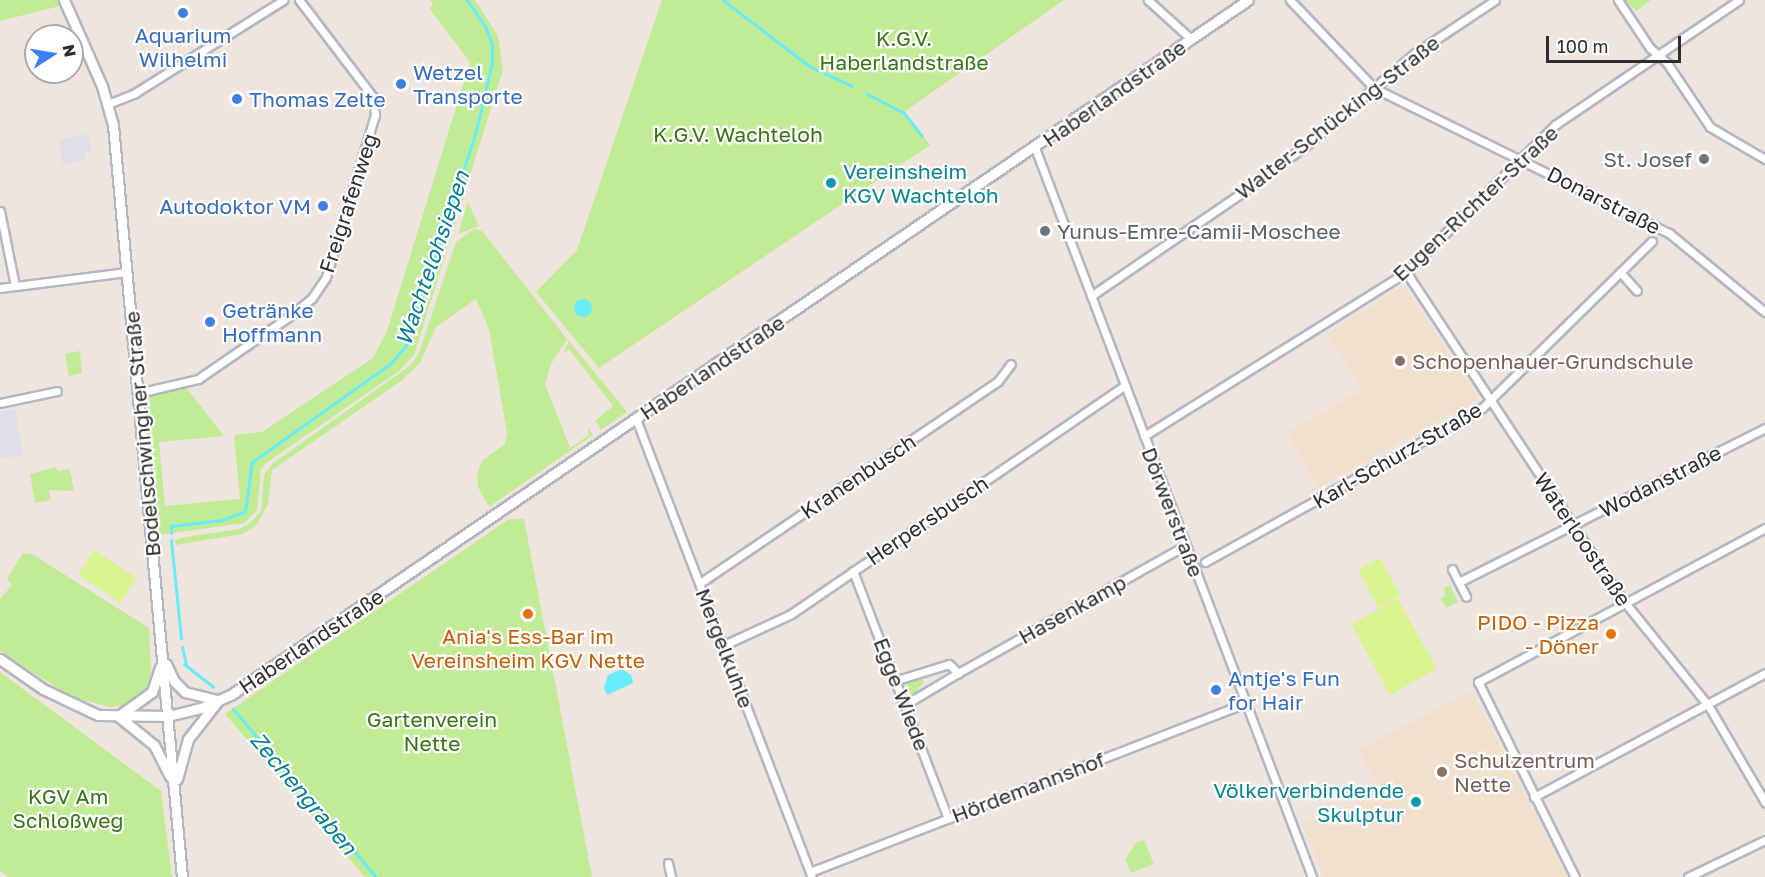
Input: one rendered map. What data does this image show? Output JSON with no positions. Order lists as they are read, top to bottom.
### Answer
{
  "streets": {
    "street": [
      "Haberlandstraße",
      "Walter-Schücking-Straße",
      "Donarstraße",
      "Freigrafenweg",
      "Eugen-Richter-Straße",
      "Bodelschwingher Straße",
      "Karl-Schurz-Straße",
      "Kranenbusch",
      "Wodanstraße",
      "Dörwerstraße",
      "Herpersbusch",
      "Waterloostraße",
      "Hasenkamp",
      "Mergelkuhle",
      "Egge Wiede",
      "Hördemannshof"
    ]
  },
  "crossings": [
    ["Haberlandstraße", "Bodelschwingher Straße"],
    ["Haberlandstraße", "Dörwerstraße"],
    ["Haberlandstraße", "Mergelkuhle"],
    ["Walter-Schücking-Straße", "Donarstraße"],
    ["Walter-Schücking-Straße", "Dörwerstraße"],
    ["Donarstraße", "Eugen-Richter-Straße"],
    ["Freigrafenweg", "Bodelschwingher Straße"],
    ["Eugen-Richter-Straße", "Dörwerstraße"],
    ["Eugen-Richter-Straße", "Waterloostraße"],
    ["Karl-Schurz-Straße", "Waterloostraße"],
    ["Kranenbusch", "Mergelkuhle"],
    ["Wodanstraße", "Waterloostraße"],
    ["Dörwerstraße", "Herpersbusch"],
    ["Dörwerstraße", "Hasenkamp"],
    ["Dörwerstraße", "Hördemannshof"],
    ["Herpersbusch", "Mergelkuhle"],
    ["Herpersbusch", "Egge Wiede"],
    ["Hasenkamp", "Egge Wiede"],
    ["Mergelkuhle", "Hördemannshof"],
    ["Egge Wiede", "Hördemannshof"]
  ],
  "water": ["Wachtelohsiepen", "Zechengraben"],
  "parks": [
    "K.G.V. Haberlandstraße",
    "K.G.V. Wachteloh",
    "Gartenverein Nette",
    "KGV Am Schloßweg"
  ],
  "places": [
    "Aquarium Wilhelmi",
    "Wetzel Transporte",
    "Thomas Zelte",
    "St. Josef",
    "Vereinsheim KGV Wachteloh",
    "Autodoktor VM",
    "Yunus-Emre-Camii-Moschee",
    "Getränke Hoffmann",
    "Schopenhauer-Grundschule",
    "Ania's Ess-Bar im Vereinsheim KGV Nette",
    "PIDO - Pizza - Döner",
    "Antje's Fun for Hair",
    "Schulzentrum Nette",
    "Völkerverbindende Skulptur"
  ],
  "scale_bar": "100 m",
  "north": "right"
}
